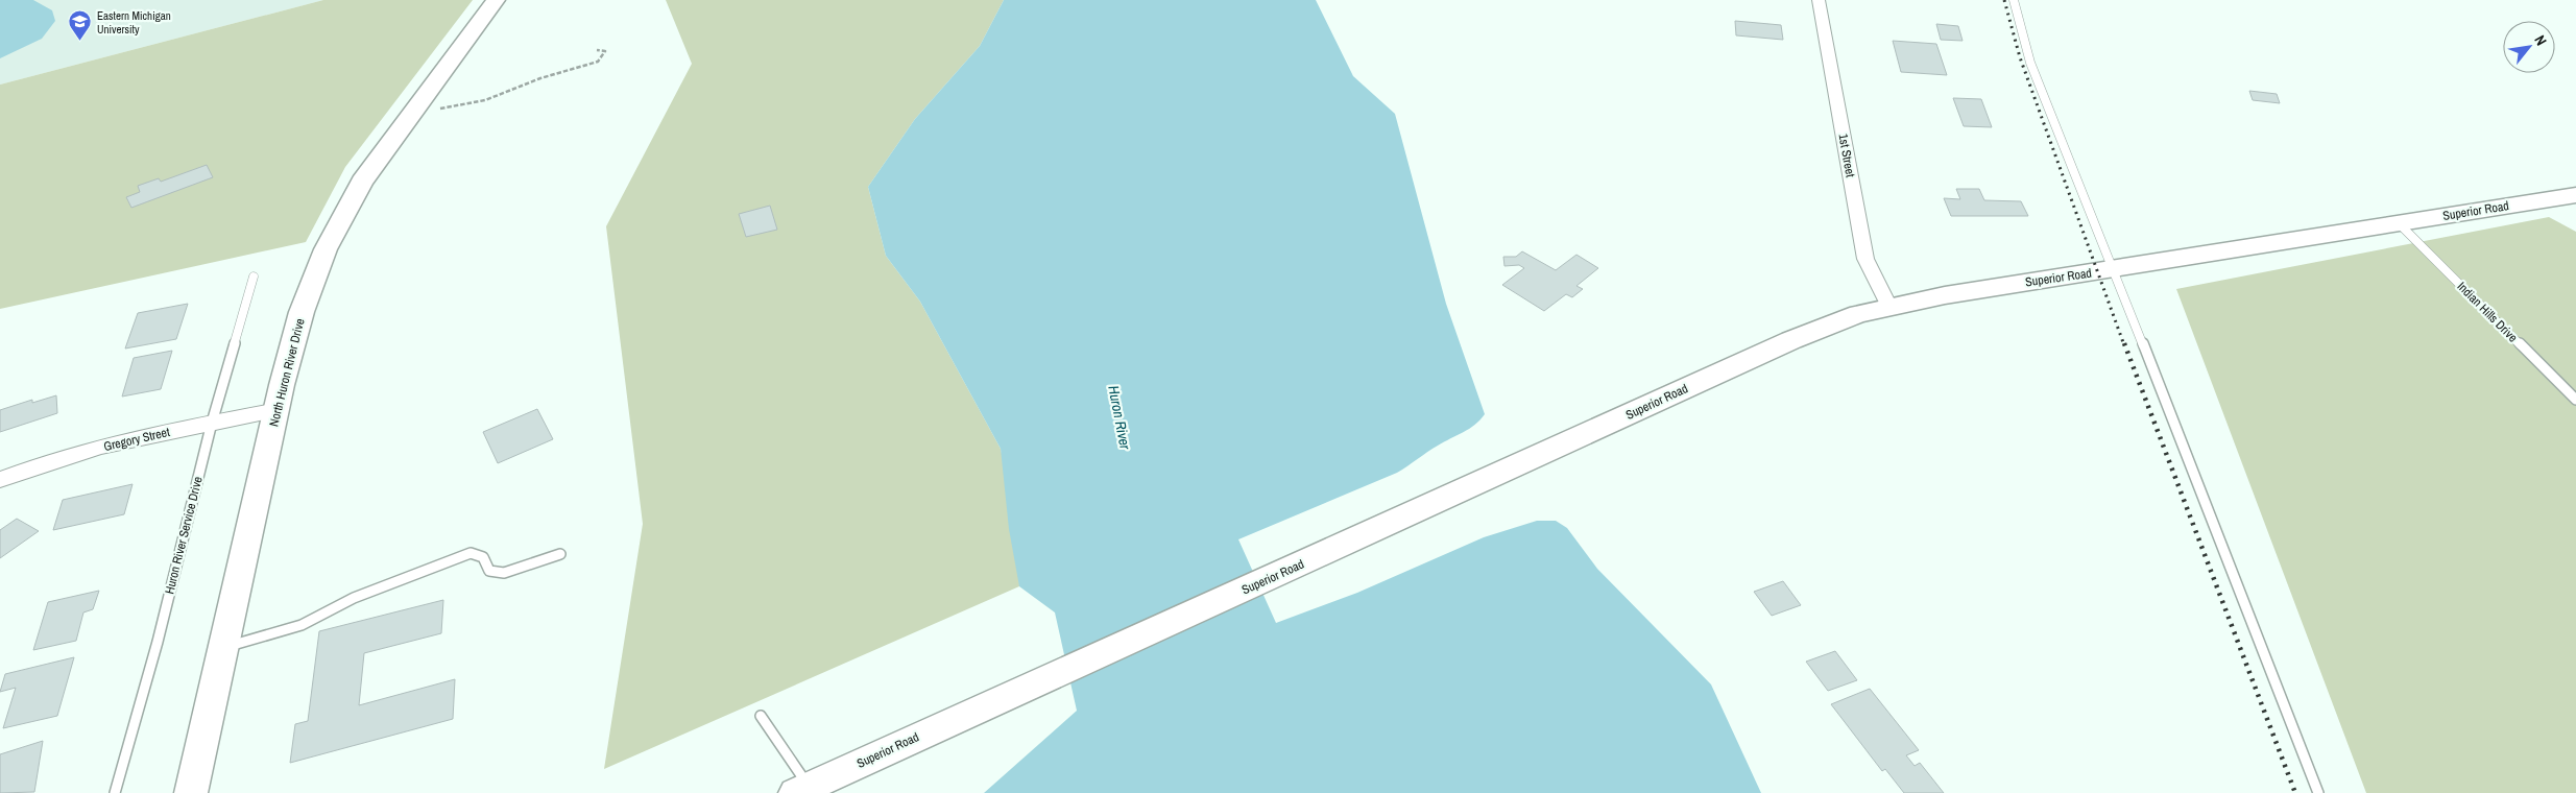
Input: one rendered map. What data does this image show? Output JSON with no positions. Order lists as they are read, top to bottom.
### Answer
{
  "streets": {
    "main road": ["Superior Road", "North Huron River Drive"],
    "street": ["1st Street", "Gregory Street"],
    "lane": ["Indian Hills Drive", "Huron River Service Drive"]
  },
  "crossings": [
    ["1st Street", "Superior Road"],
    ["Superior Road", "Indian Hills Drive"],
    ["North Huron River Drive", "Gregory Street"],
    ["Gregory Street", "Huron River Service Drive"]
  ],
  "water": ["Huron River"],
  "places": {
    "school or university": ["Eastern Michigan University"]
  },
  "north": "top right"
}
